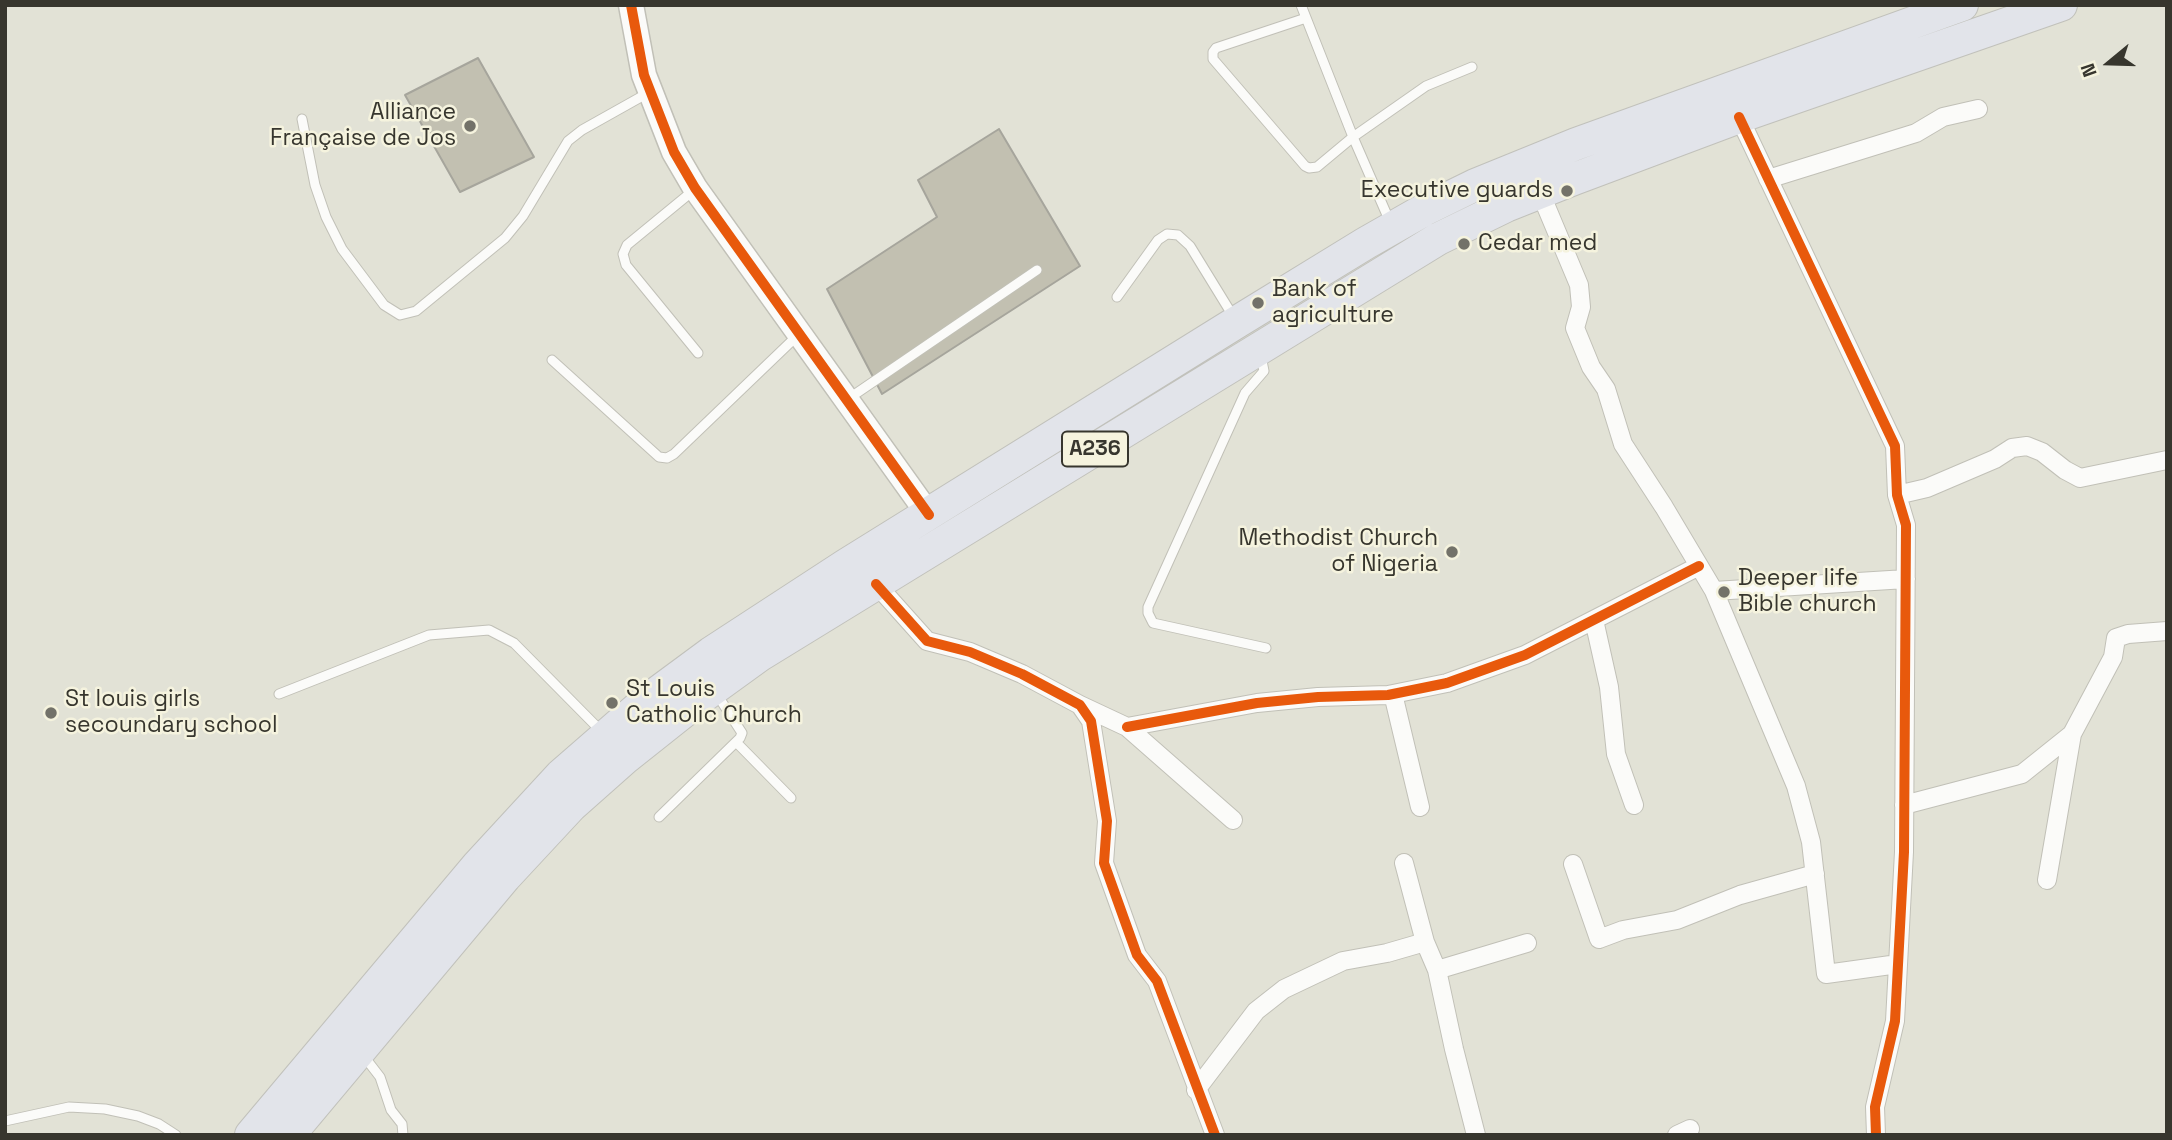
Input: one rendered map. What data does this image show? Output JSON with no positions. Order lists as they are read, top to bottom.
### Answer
{
  "streets": {
    "highway": ["A236"]
  },
  "places": [
    "Alliance Française de Jos",
    "Executive guards",
    "Cedar med",
    "Bank of agriculture",
    "Methodist Church of Nigeria",
    "Deeper life Bible church",
    "St Louis Catholic Church",
    "St louis girls secoundary school"
  ],
  "north": "left"
}
